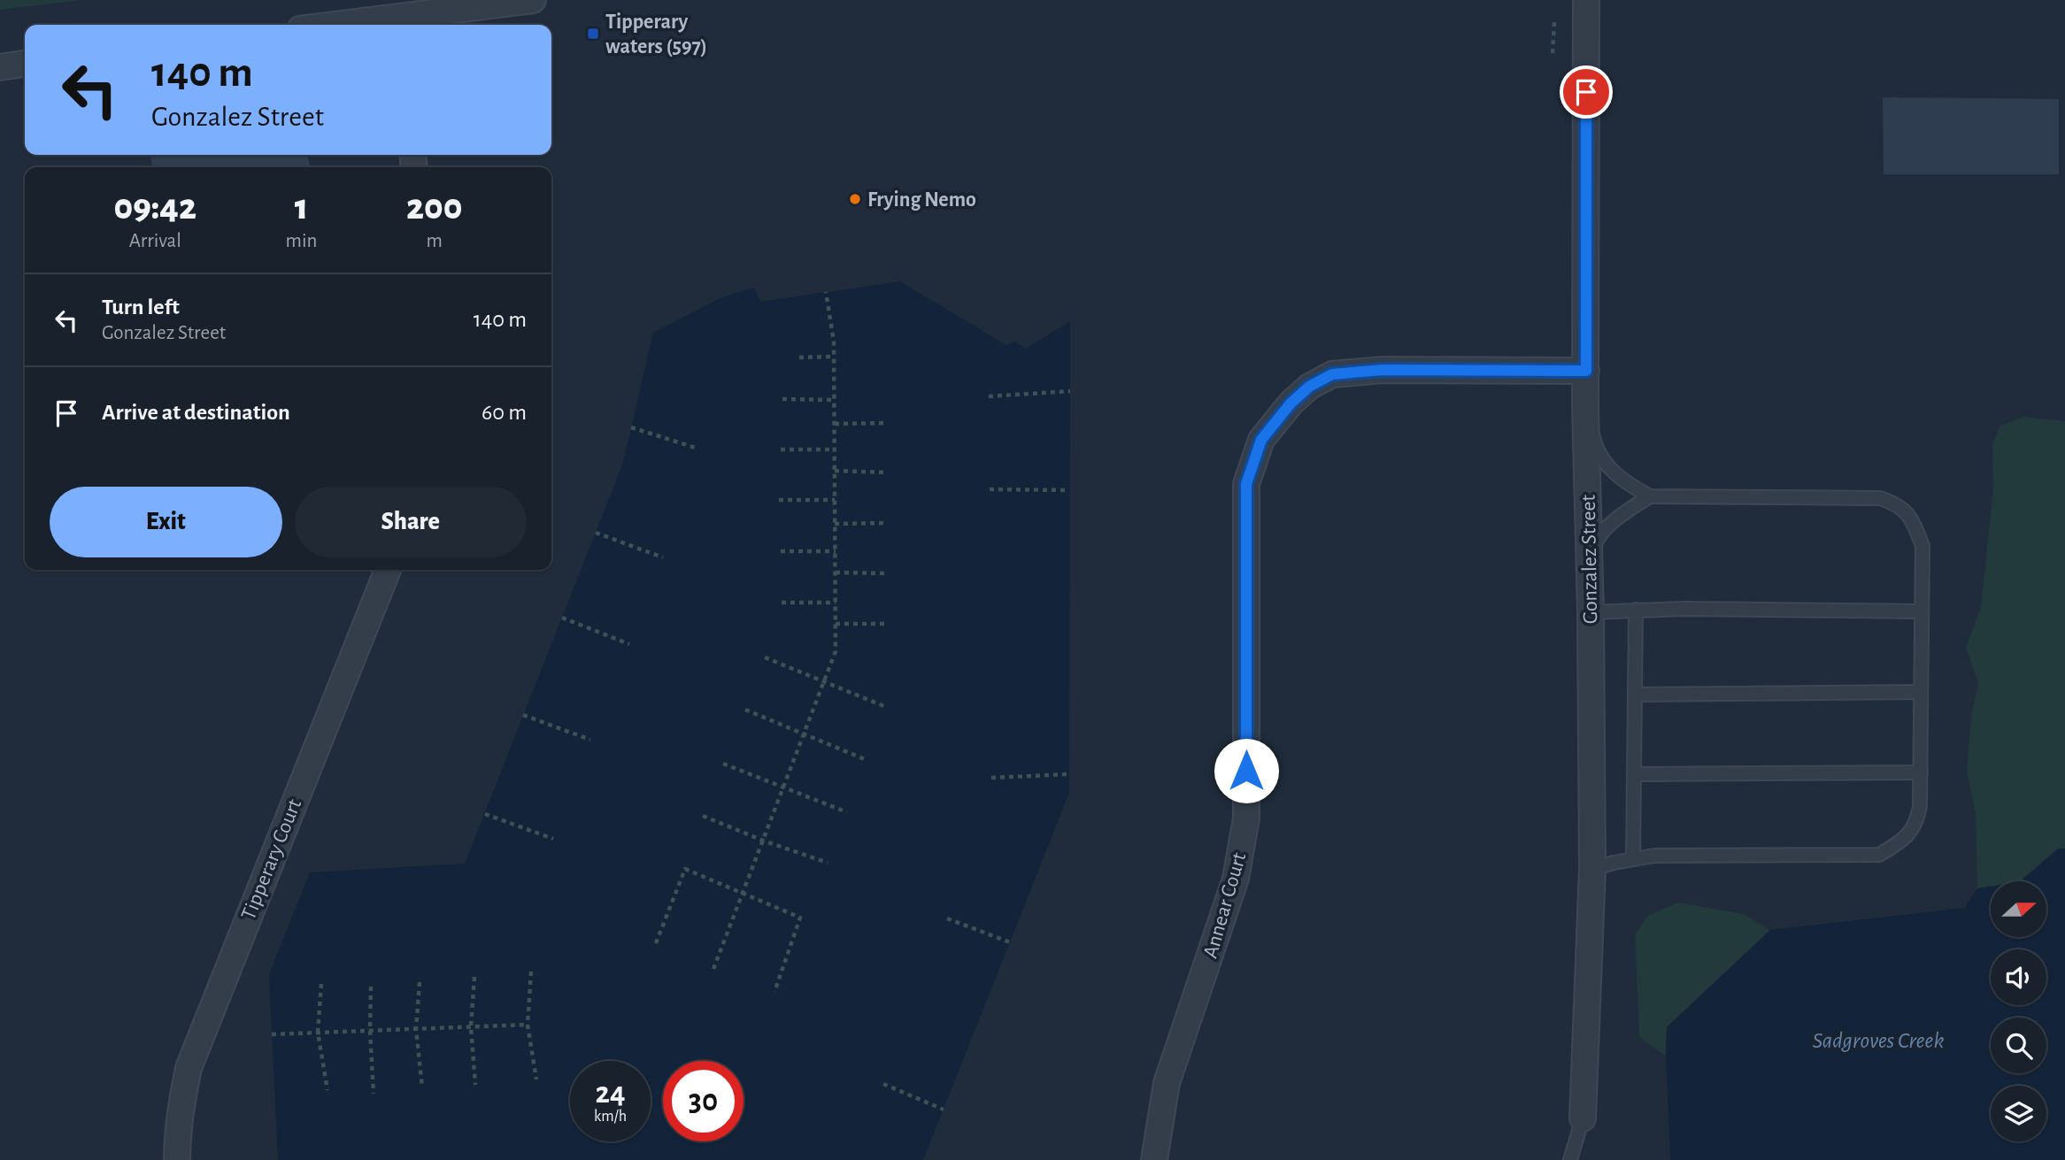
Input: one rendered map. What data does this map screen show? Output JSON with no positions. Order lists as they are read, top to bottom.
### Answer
{
  "streets": {
    "street": ["Gonzalez Street", "Tipperary Court", "Annear Court"]
  },
  "crossings": [
    ["Gonzalez Street", "Annear Court"]
  ],
  "water": ["Sadgroves Creek"],
  "places": {
    "transit": ["Tipperary waters (597)"],
    "other": ["Frying Nemo"]
  },
  "north": "right",
  "page": {
    "turn": ["140 m", "Gonzalez Street"],
    "eta": [
      "09:42",
      "Arrival",
      "1",
      "min",
      "200",
      "m"
    ],
    "list": [
      {
        "name": "Turn left",
        "note": "Gonzalez Street",
        "value": "140 m"
      },
      {
        "name": "Arrive at destination",
        "value": "60 m"
      }
    ],
    "buttons": ["Exit", "Share"],
    "speed": "24 km/h",
    "limit": "30"
  }
}
